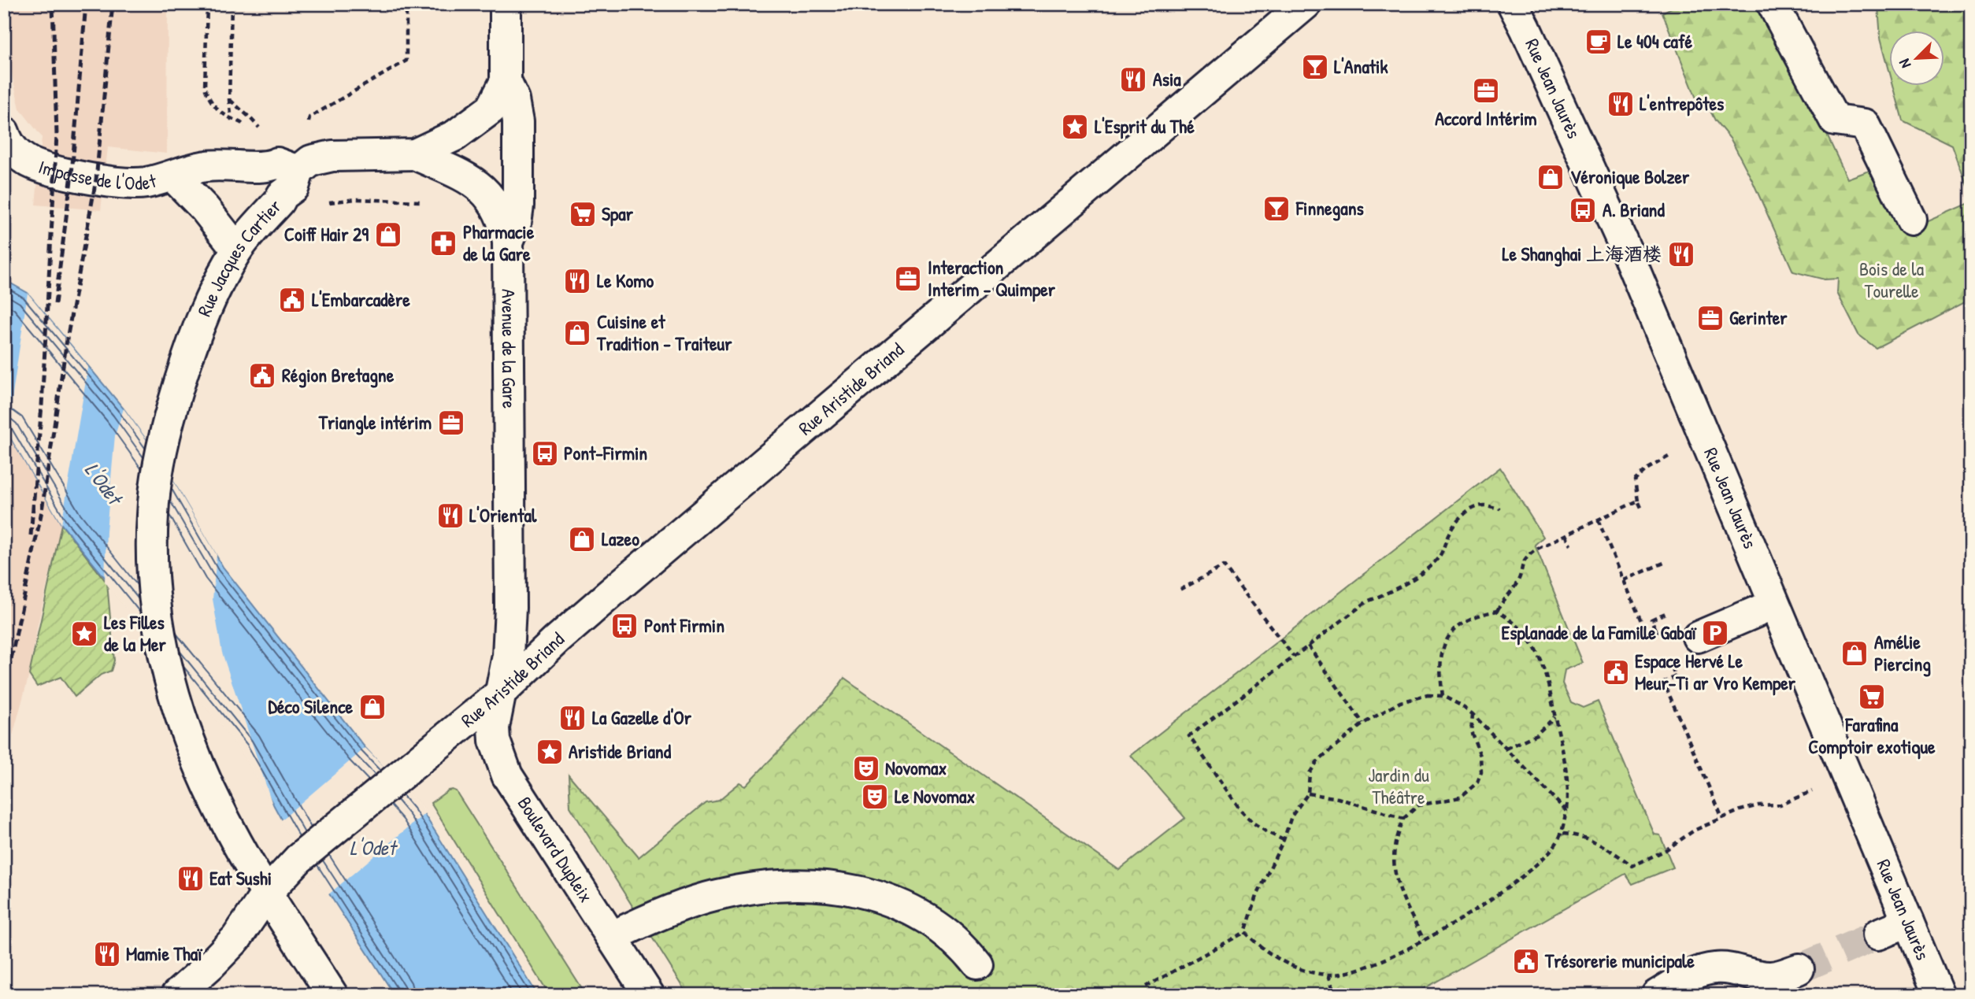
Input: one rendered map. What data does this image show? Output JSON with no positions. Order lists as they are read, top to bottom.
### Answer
{
  "streets": {
    "street": [
      "Rue Jean Jaurès",
      "Impasse de l'Odet",
      "Rue Jacques Cartier",
      "Avenue de la Gare",
      "Rue Aristide Briand",
      "Boulevard Dupleix"
    ]
  },
  "crossings": [
    ["Impasse de l'Odet", "Rue Jacques Cartier"],
    ["Rue Jacques Cartier", "Rue Aristide Briand"],
    ["Avenue de la Gare", "Rue Aristide Briand"],
    ["Avenue de la Gare", "Boulevard Dupleix"],
    ["Rue Aristide Briand", "Boulevard Dupleix"]
  ],
  "water": ["L'Odet"],
  "parks": ["Bois de la Tourelle", "Jardin du Théâtre"],
  "places": {
    "cafe": ["Le 404 café"],
    "bar": ["L'Anatik", "Finnegans"],
    "restaurant": [
      "Asia",
      "L'entrepôtes",
      "Le Shanghai 上海酒楼",
      "Le Komo",
      "L'Oriental",
      "La Gazelle d'Or",
      "Eat Sushi",
      "Mamie Thaï"
    ],
    "office": [
      "Accord Intérim",
      "Interaction Interim - Quimper",
      "Gerinter",
      "Triangle intérim"
    ],
    "place": ["L'Esprit du Thé", "Les Filles de la Mer", "Aristide Briand"],
    "shop": [
      "Véronique Bolzer",
      "Coiff Hair 29",
      "Cuisine et Tradition - Traiteur",
      "Lazeo",
      "Amélie Piercing",
      "Déco Silence"
    ],
    "bus stop": ["A. Briand", "Pont-Firmin", "Pont Firmin"],
    "supermarket": ["Spar", "Farafina Comptoir exotique"],
    "pharmacy": ["Pharmacie de la Gare"],
    "public building": [
      "L'Embarcadère",
      "Région Bretagne",
      "Espace Hervé Le Meur-Ti ar Vro Kemper",
      "Trésorerie municipale"
    ],
    "parking": ["Esplanade de la Famille Gabaï"],
    "theatre": ["Novomax", "Le Novomax"]
  },
  "north": "bottom left"
}
